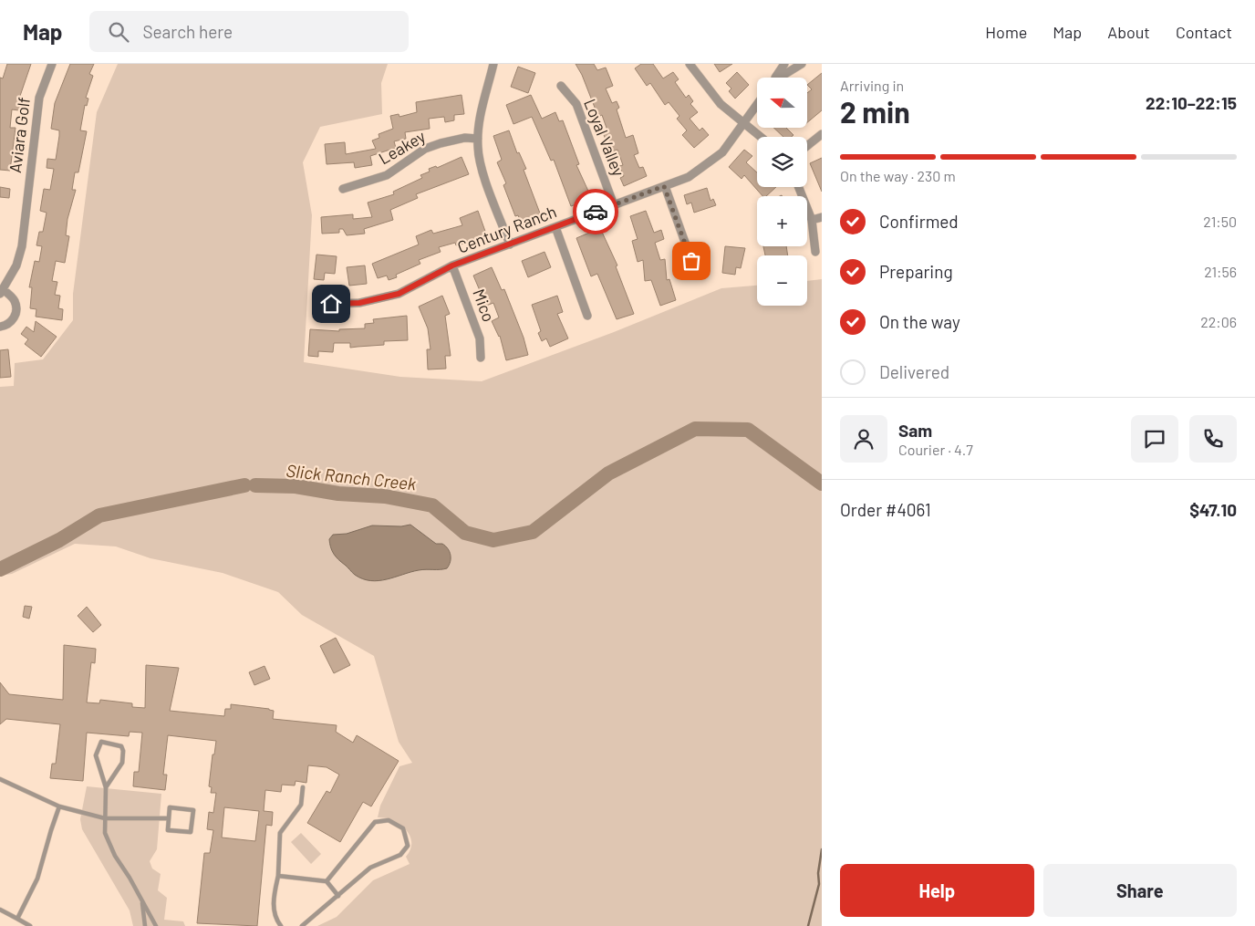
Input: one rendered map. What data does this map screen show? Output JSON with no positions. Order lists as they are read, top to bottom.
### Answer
{
  "streets": {
    "street": [
      "Aviara Golf",
      "Loyal Valley",
      "Leakey",
      "Century Ranch",
      "Mico"
    ]
  },
  "crossings": [
    ["Loyal Valley", "Century Ranch"],
    ["Century Ranch", "Mico"]
  ],
  "water": ["Slick Ranch Creek"],
  "north": "left",
  "page": {
    "header": "Map",
    "search": "Search here",
    "nav": [
      "Home",
      "Map",
      "About",
      "Contact"
    ],
    "heading": ["2 min", "Arriving in", "22:10–22:15"],
    "panel": [
      "Sam",
      "Courier · 4.7",
      "Order #4061",
      "$47.10"
    ],
    "map_buttons": ["+", "−"],
    "bar": "On the way · 230 m",
    "list": [
      ["Confirmed", "21:50"],
      ["Preparing", "21:56"],
      ["On the way", "22:06"],
      "Delivered"
    ],
    "buttons": ["Help", "Share"]
  }
}
